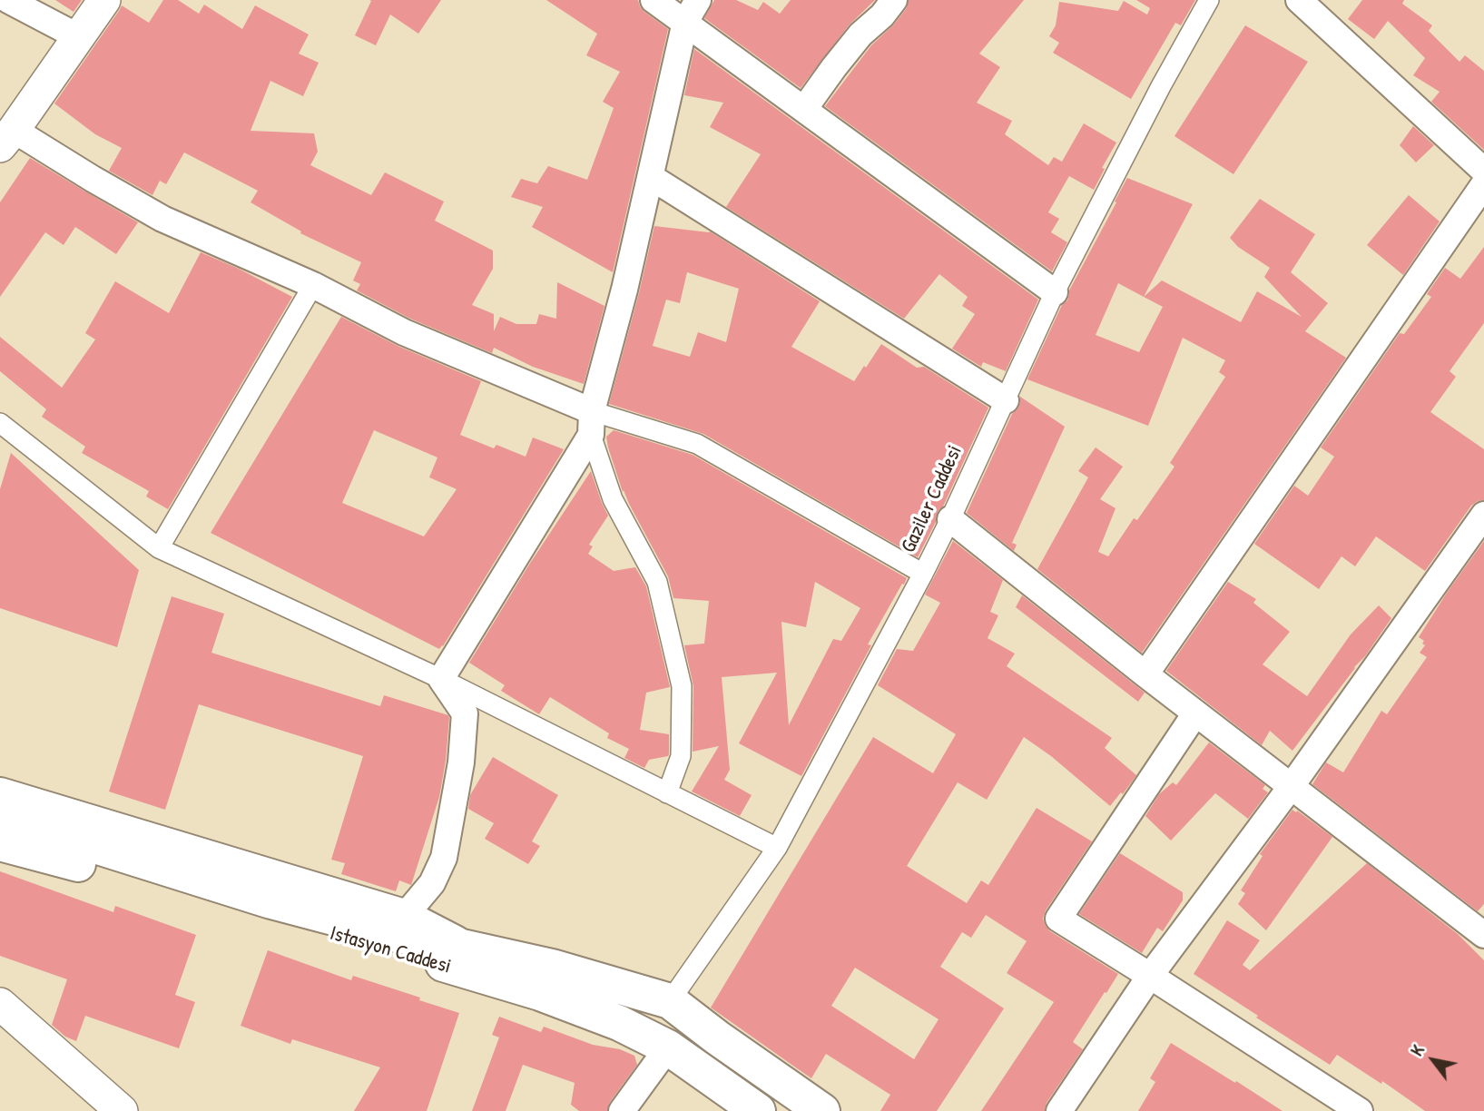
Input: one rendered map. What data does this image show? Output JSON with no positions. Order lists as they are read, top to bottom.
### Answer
{
  "streets": {
    "main road": ["Istasyon Caddesi"],
    "street": ["Gaziler Caddesi"]
  },
  "north": "top left"
}
